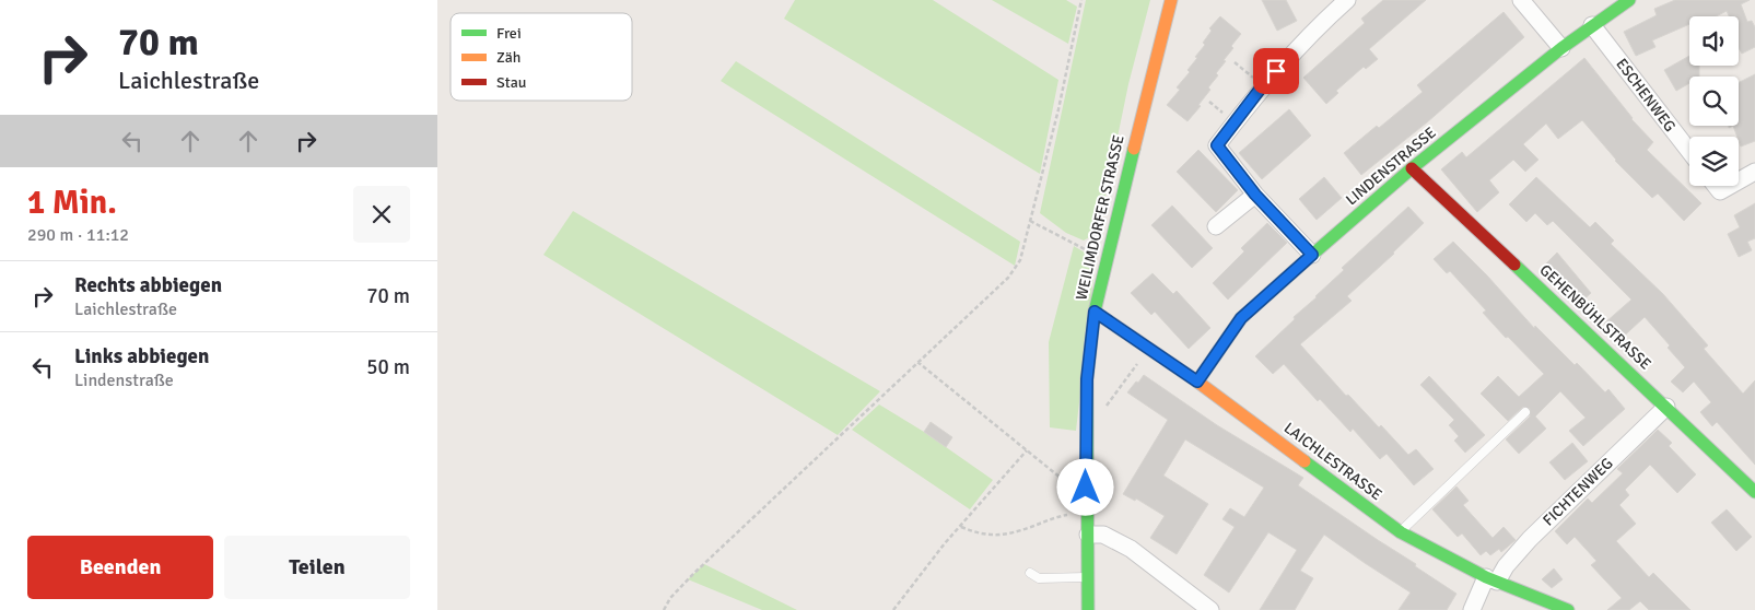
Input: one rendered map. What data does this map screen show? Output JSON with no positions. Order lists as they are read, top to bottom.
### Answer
{
  "streets": {
    "street": [
      "ESCHENWEG",
      "LINDENSTRASSE",
      "WEILIMDORFER STRASSE",
      "GEHENBÜHLSTRASSE",
      "LAICHLESTRASSE",
      "FICHTENWEG"
    ]
  },
  "crossings": [
    ["ESCHENWEG", "LINDENSTRASSE"],
    ["LINDENSTRASSE", "GEHENBÜHLSTRASSE"],
    ["LINDENSTRASSE", "LAICHLESTRASSE"],
    ["WEILIMDORFER STRASSE", "LAICHLESTRASSE"],
    ["GEHENBÜHLSTRASSE", "FICHTENWEG"],
    ["LAICHLESTRASSE", "FICHTENWEG"]
  ],
  "legend": ["Frei", "Zäh", "Stau"],
  "page": {
    "turn": ["70 m", "Laichlestraße"],
    "heading": ["1 Min.", "290 m · 11:12"],
    "list": [
      {
        "name": "Rechts abbiegen",
        "note": "Laichlestraße",
        "value": "70 m"
      },
      {
        "name": "Links abbiegen",
        "note": "Lindenstraße",
        "value": "50 m"
      }
    ],
    "buttons": ["Beenden", "Teilen"]
  }
}
